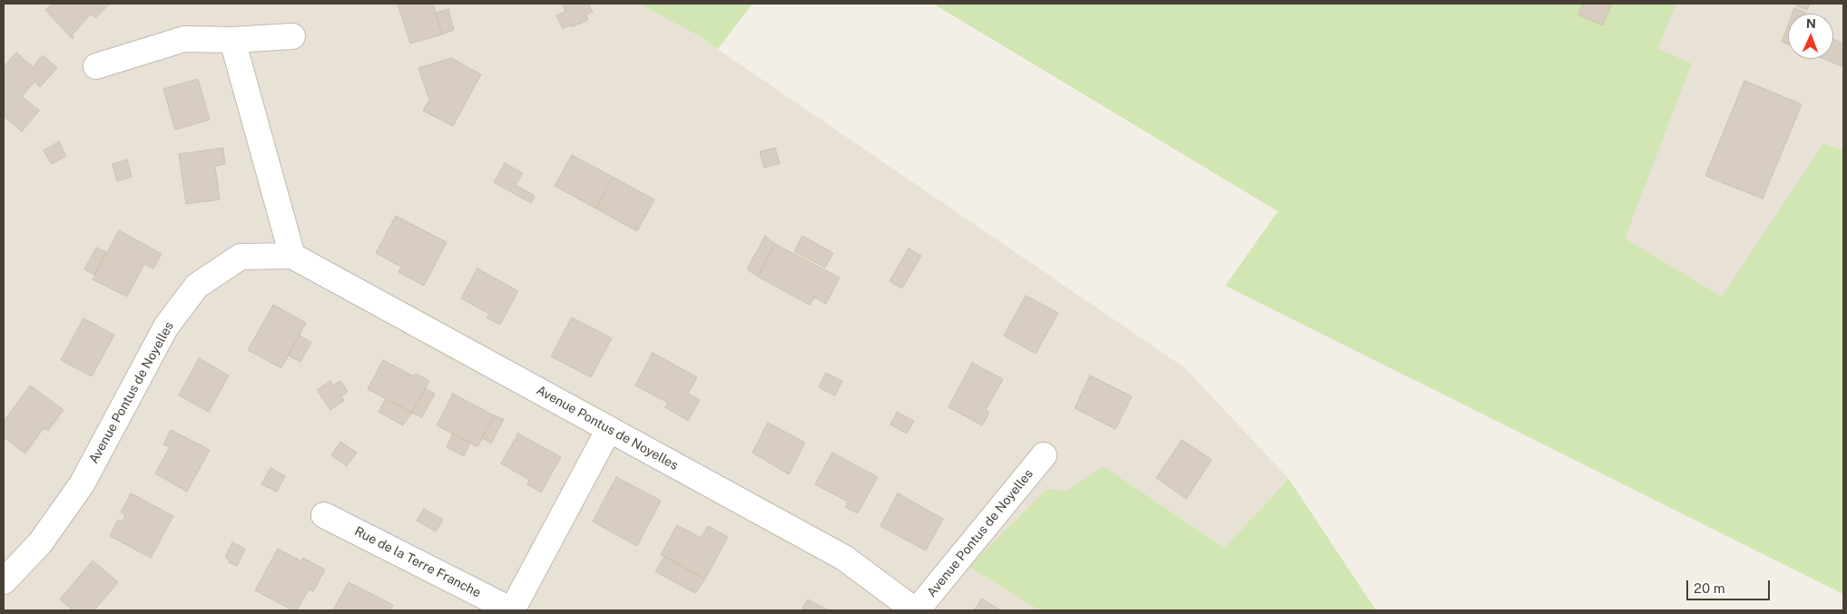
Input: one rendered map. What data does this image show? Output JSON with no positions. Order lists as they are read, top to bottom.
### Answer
{
  "streets": {
    "street": ["Avenue Pontus de Noyelles", "Rue de la Terre Franche"]
  },
  "crossings": [
    ["Avenue Pontus de Noyelles", "Rue de la Terre Franche"]
  ],
  "scale_bar": "20 m",
  "north": "top"
}
